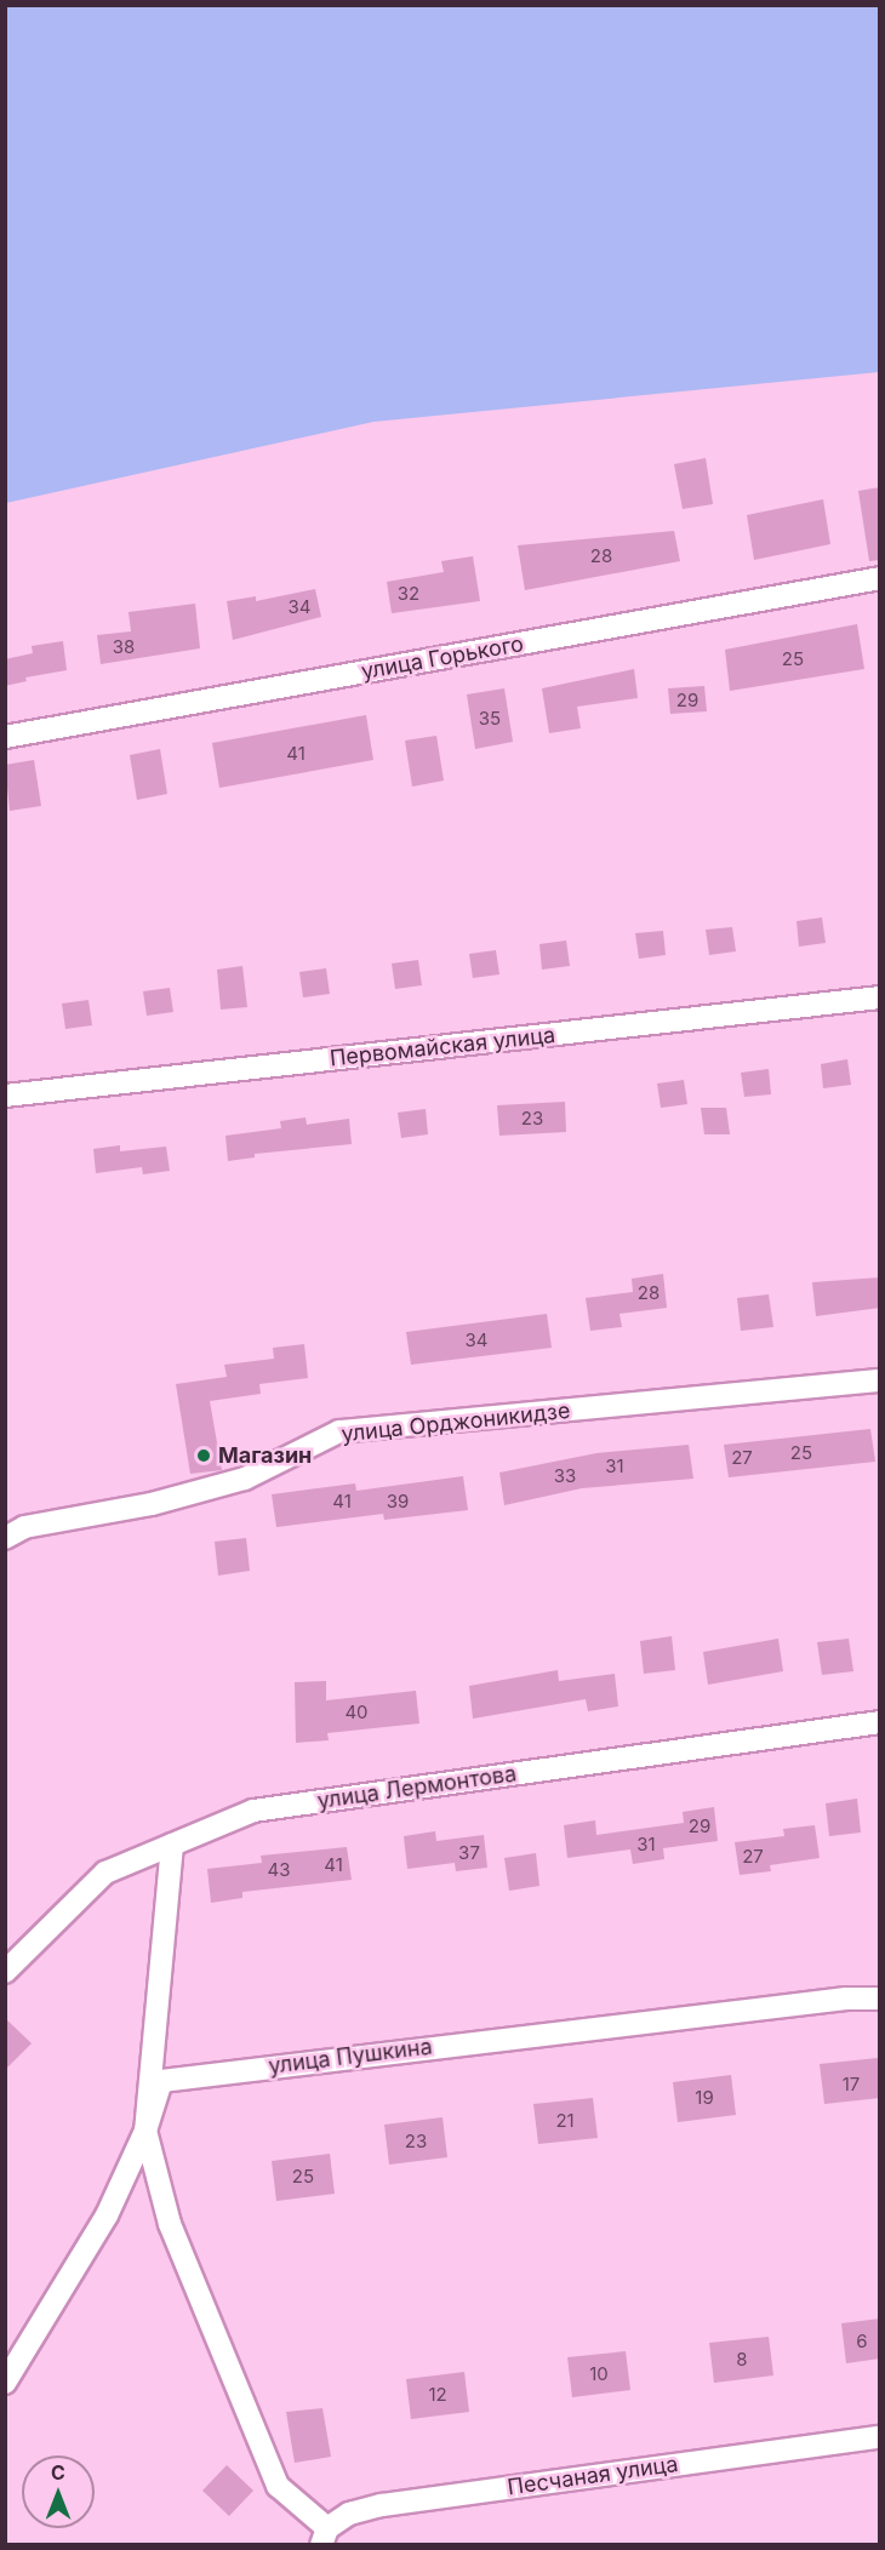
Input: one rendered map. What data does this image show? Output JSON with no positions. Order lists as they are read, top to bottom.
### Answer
{
  "streets": {
    "street": [
      "улица Горького",
      "Первомайская улица",
      "улица Орджоникидзе",
      "улица Лермонтова",
      "улица Пушкина",
      "Песчаная улица"
    ]
  },
  "places": ["Магазин"],
  "house_numbers": [
    "28",
    "32",
    "34",
    "38",
    "25",
    "29",
    "35",
    "41",
    "23",
    "28",
    "34",
    "25",
    "27",
    "31",
    "33",
    "41",
    "39",
    "40",
    "29",
    "31",
    "37",
    "27",
    "41",
    "43",
    "17",
    "19",
    "21",
    "23",
    "25",
    "6",
    "8",
    "10",
    "12"
  ],
  "north": "top"
}
